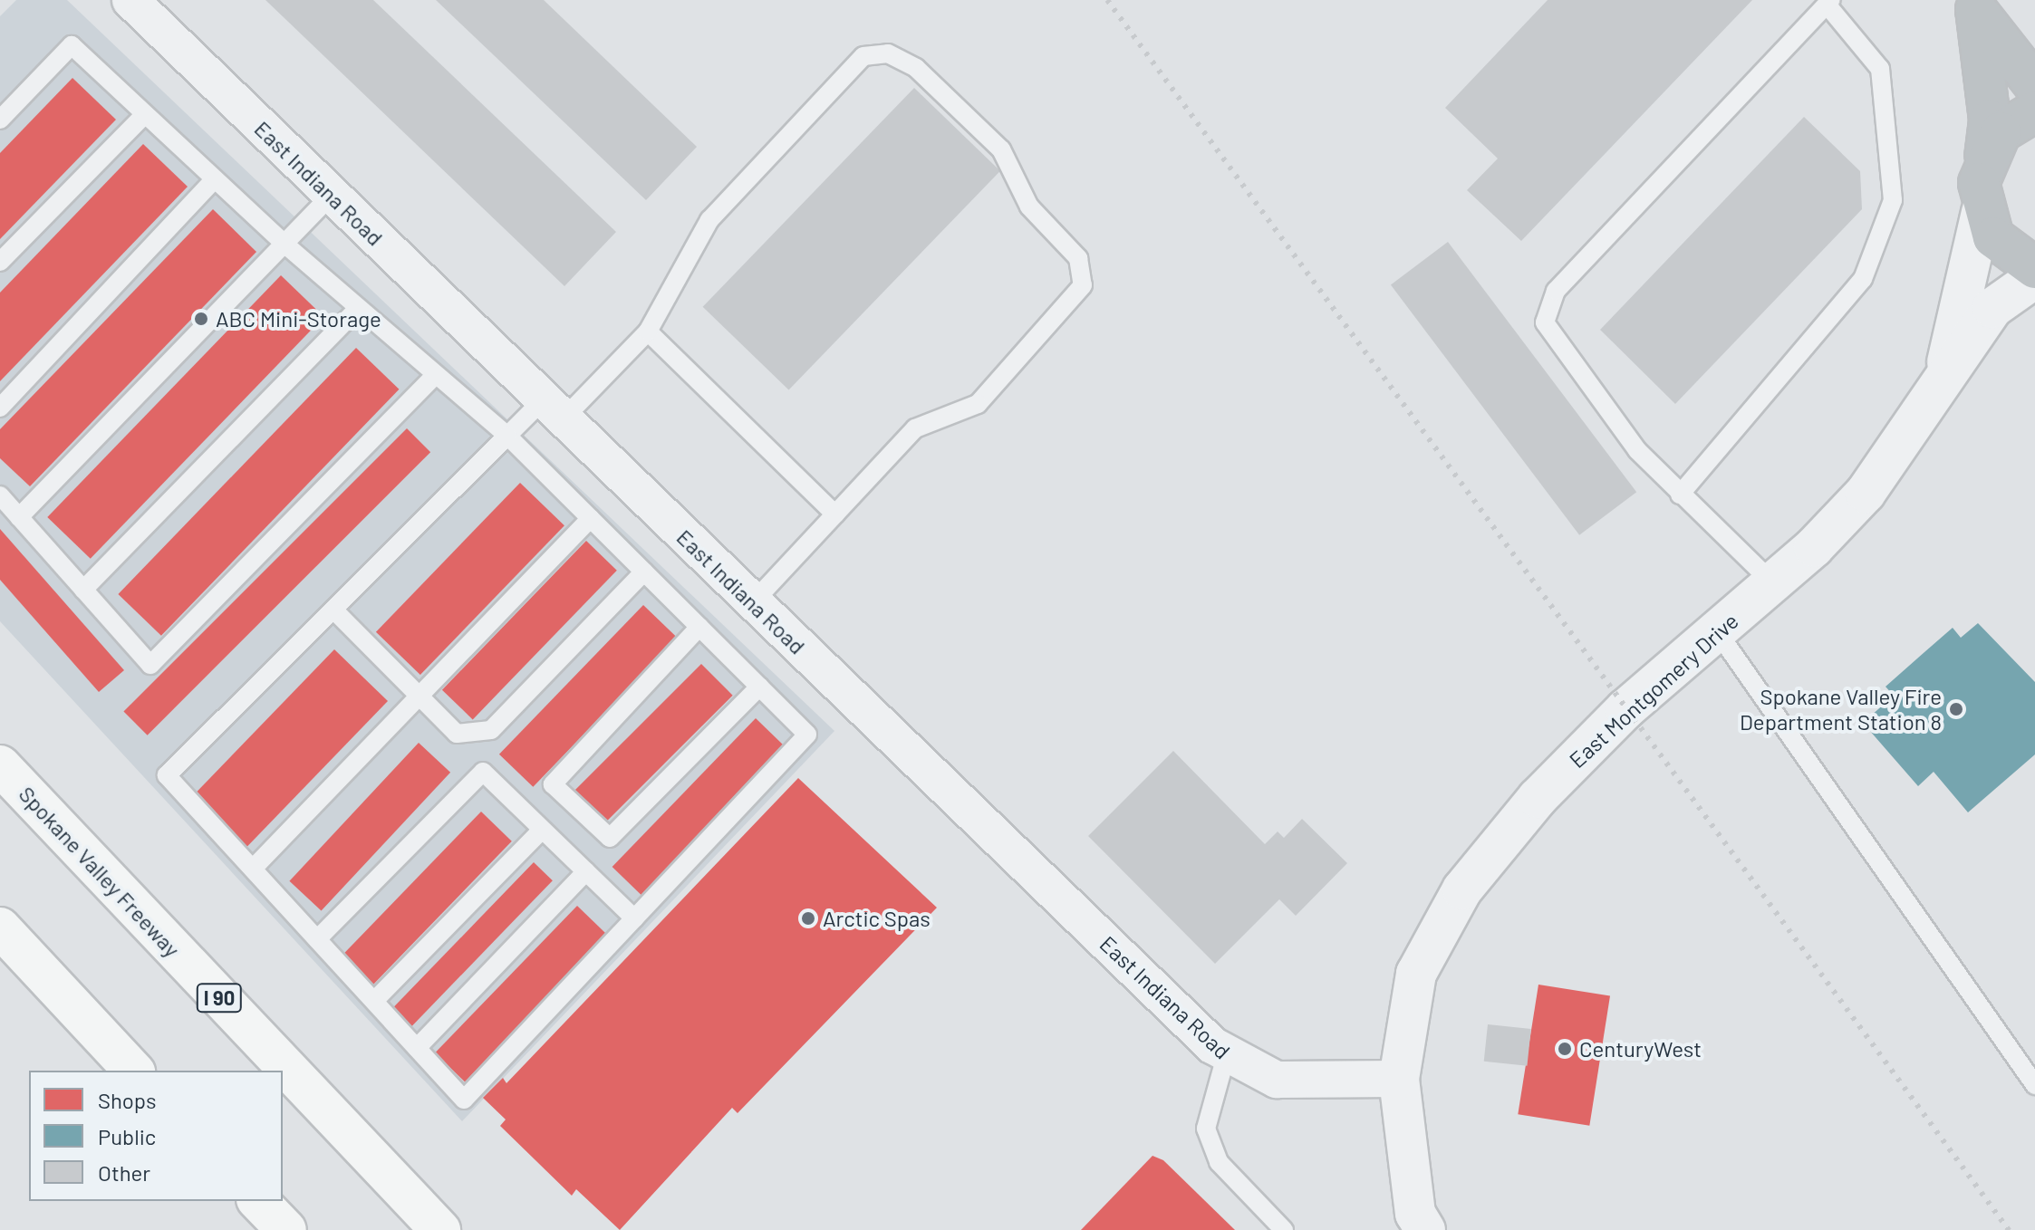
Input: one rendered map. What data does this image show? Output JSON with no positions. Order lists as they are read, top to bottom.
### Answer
{
  "streets": {
    "highway": ["Spokane Valley Freeway", "I 90"],
    "street": ["East Indiana Road", "East Montgomery Drive"]
  },
  "crossings": [
    ["East Indiana Road", "East Montgomery Drive"]
  ],
  "places": [
    "ABC Mini-Storage",
    "Spokane Valley Fire Department Station 8",
    "Arctic Spas",
    "CenturyWest"
  ],
  "legend": ["Shops", "Public", "Other"]
}
